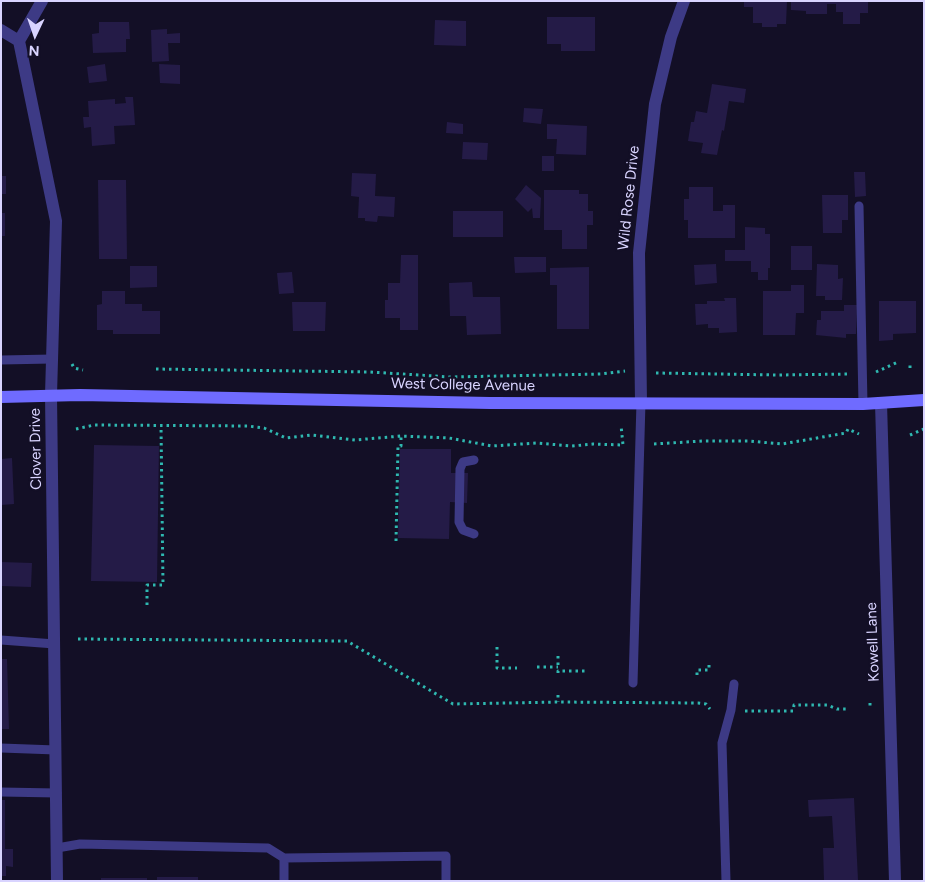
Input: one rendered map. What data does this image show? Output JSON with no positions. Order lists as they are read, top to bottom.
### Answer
{
  "streets": {
    "main road": ["West College Avenue"],
    "street": ["Wild Rose Drive", "Clover Drive", "Kowell Lane"]
  },
  "crossings": [
    ["Wild Rose Drive", "West College Avenue"],
    ["West College Avenue", "Clover Drive"],
    ["West College Avenue", "Kowell Lane"]
  ],
  "north": "bottom"
}
